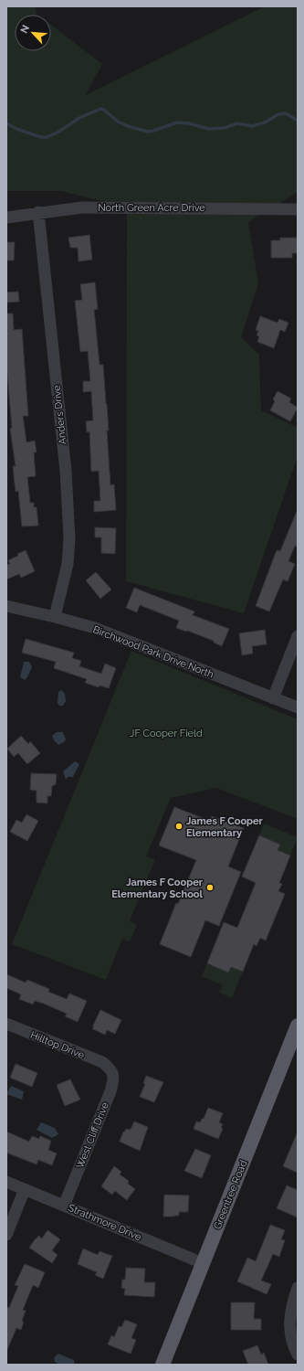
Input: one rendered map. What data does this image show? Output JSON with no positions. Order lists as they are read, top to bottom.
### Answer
{
  "streets": {
    "main road": ["Greentree Road"],
    "street": [
      "North Green Acre Drive",
      "Anders Drive",
      "Birchwood Park Drive North",
      "Hilltop Drive",
      "West Cliff Drive",
      "Strathmore Drive"
    ]
  },
  "crossings": [
    ["North Green Acre Drive", "Anders Drive"],
    ["Anders Drive", "Birchwood Park Drive North"],
    ["Hilltop Drive", "West Cliff Drive"],
    ["West Cliff Drive", "Strathmore Drive"],
    ["Greentree Road", "Strathmore Drive"]
  ],
  "parks": ["JF Cooper Field"],
  "places": ["James F Cooper Elementary", "James F Cooper Elementary School"],
  "north": "top left"
}
